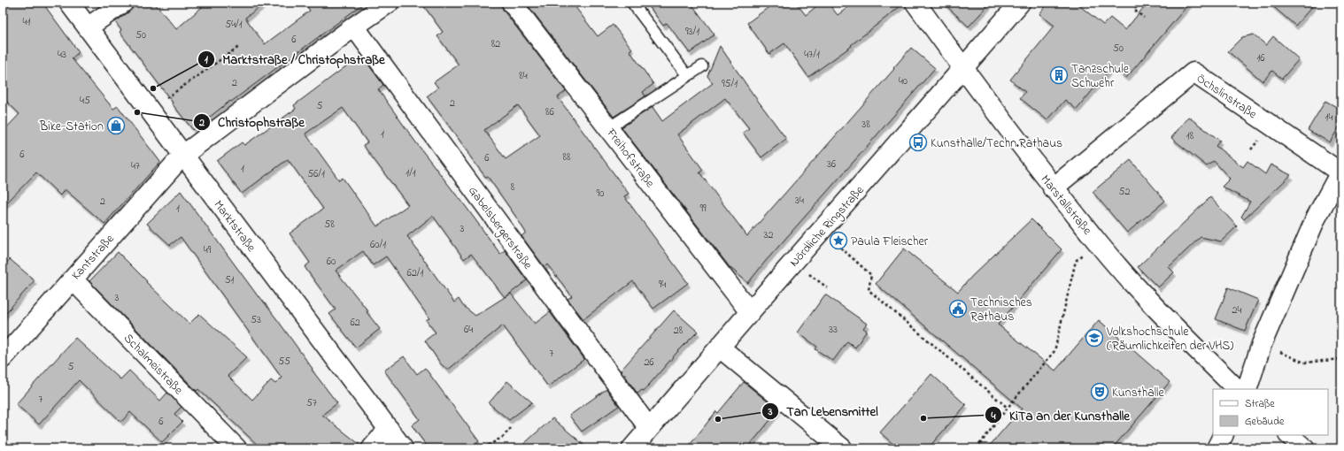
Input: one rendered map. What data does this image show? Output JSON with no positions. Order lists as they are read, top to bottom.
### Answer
{
  "streets": {
    "street": [
      "Öchslinstraße",
      "Freihofstraße",
      "Marstallstraße",
      "Marktstraße",
      "Nördliche Ringstraße",
      "Gabelsbergerstraße",
      "Kantstraße",
      "Schalmeistraße"
    ]
  },
  "crossings": [
    ["Öchslinstraße", "Marstallstraße"],
    ["Freihofstraße", "Nördliche Ringstraße"],
    ["Marstallstraße", "Nördliche Ringstraße"],
    ["Marktstraße", "Kantstraße"],
    ["Nördliche Ringstraße", "Gabelsbergerstraße"],
    ["Gabelsbergerstraße", "Kantstraße"],
    ["Kantstraße", "Schalmeistraße"]
  ],
  "places": {
    "building": ["Tanzschule Schwehr"],
    "other": [
      "Marktstraße / Christophstraße",
      "Christophstraße",
      "KiTa an der Kunsthalle",
      "Tan Lebensmittel"
    ],
    "shop": ["Bike-Station"],
    "bus stop": ["Kunsthalle/Techn.Rathaus"],
    "place": ["Paula Fleischer"],
    "public building": ["Technisches Rathaus"],
    "school or university": ["Volkshochschule (Räumlichkeiten der VHS)"],
    "theatre": ["Kunsthalle"]
  },
  "house_numbers": [
    "41",
    "54/1",
    "93/1",
    "50",
    "6",
    "82",
    "50",
    "43",
    "47/1",
    "16",
    "84",
    "40",
    "2",
    "95/1",
    "45",
    "2",
    "5",
    "86",
    "14",
    "38",
    "1",
    "18",
    "6",
    "88",
    "6",
    "36",
    "47",
    "1",
    "1/1",
    "56/1",
    "8",
    "52",
    "90",
    "34",
    "2",
    "1",
    "99",
    "58",
    "3",
    "32",
    "60/1",
    "49",
    "60",
    "62/1",
    "51",
    "94",
    "3",
    "24",
    "53",
    "62",
    "64",
    "33",
    "28",
    "7",
    "55",
    "26",
    "5",
    "7",
    "57",
    "6"
  ],
  "legend": ["Straße", "Gebäude"]
}
